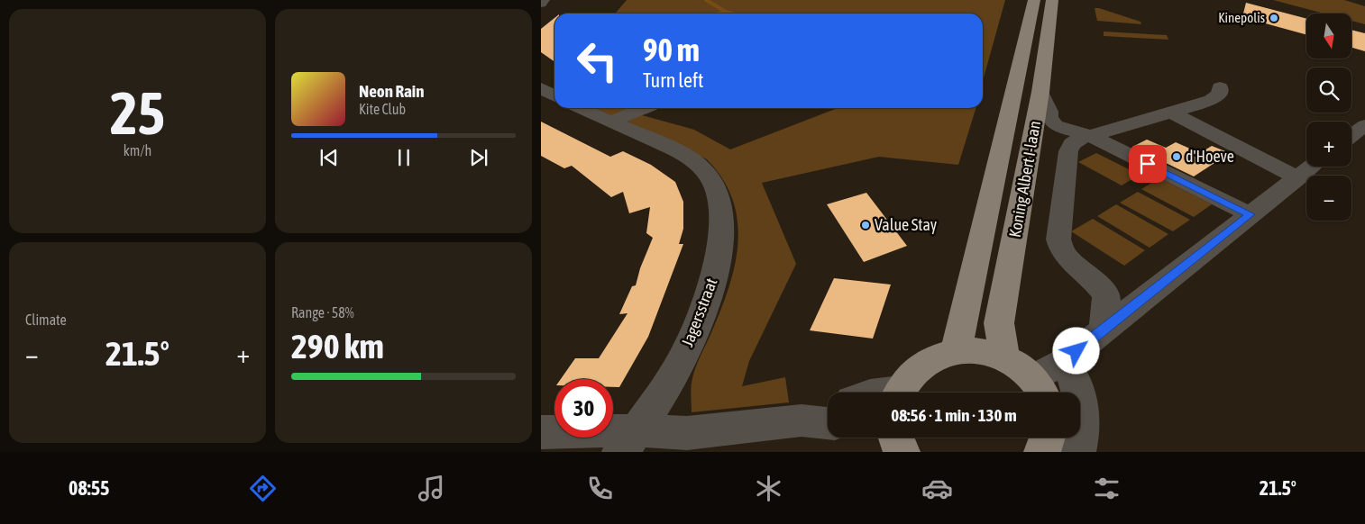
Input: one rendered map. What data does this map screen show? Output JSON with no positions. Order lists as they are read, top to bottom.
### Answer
{
  "streets": {
    "main road": ["Koning Albert I-laan"],
    "street": ["Jagersstraat"]
  },
  "places": ["Kinepolis", "d'Hoeve", "Value Stay"],
  "north": "bottom",
  "page": {
    "tile": [
      ["25", "km/h"],
      "Climate",
      ["Range · 58%", "290 km"]
    ],
    "map_buttons": ["+", "−"],
    "turn": ["90 m", "Turn left"],
    "song": ["Neon Rain", "Kite Club"],
    "heat": ["−", "21.5°", "+"],
    "limit": "30",
    "trip": "08:56 · 1 min · 130 m",
    "tabs": ["08:55", "21.5°"]
  }
}
